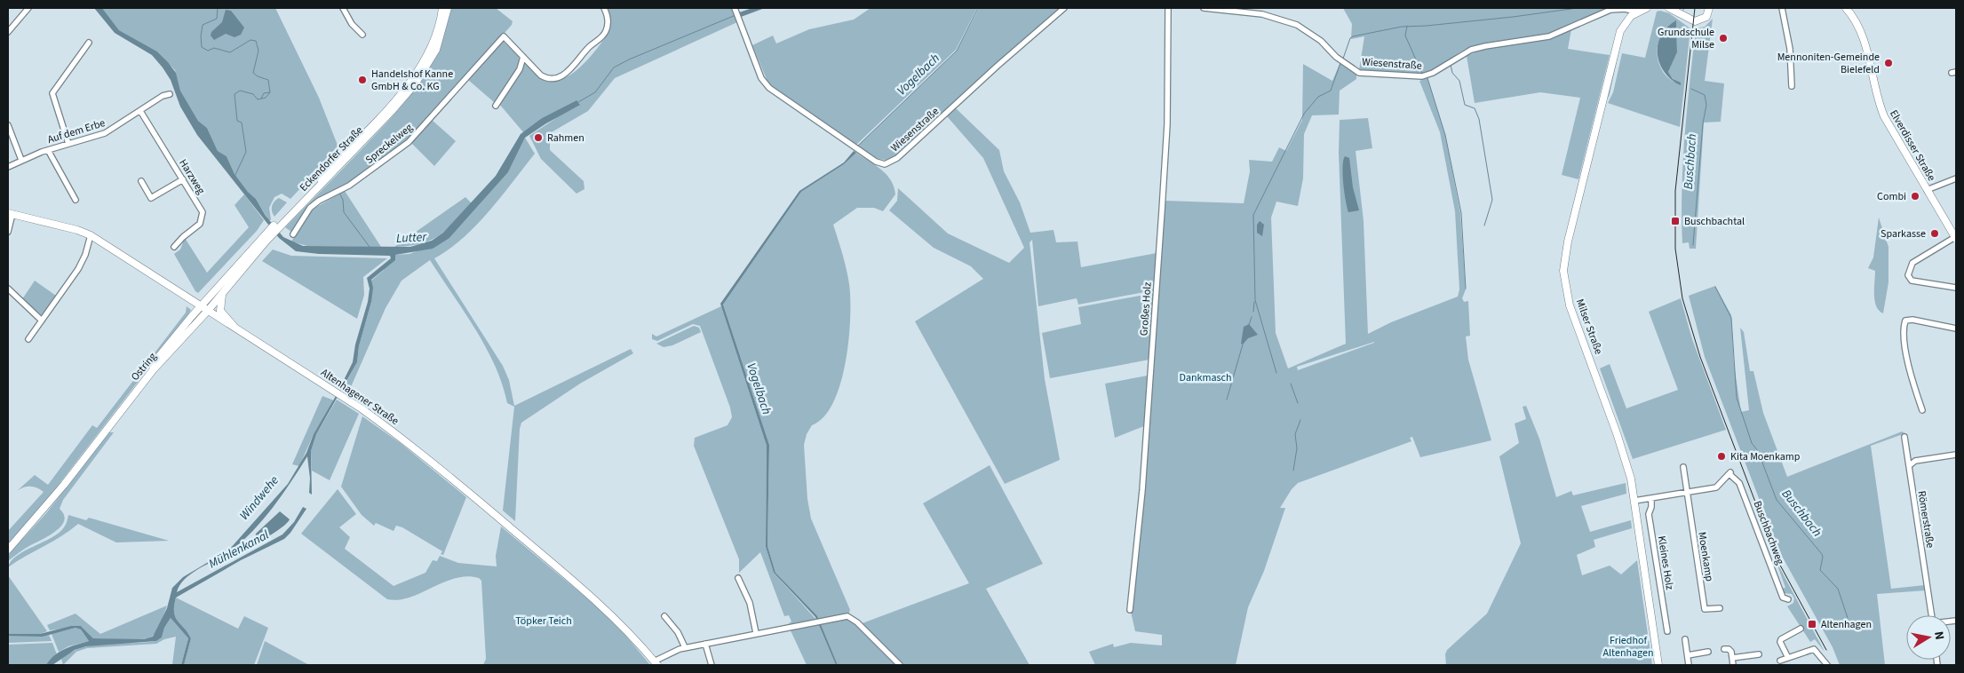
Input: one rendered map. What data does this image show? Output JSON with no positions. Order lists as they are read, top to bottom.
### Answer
{
  "streets": {
    "main road": [
      "Elverdisser Straße",
      "Eckendorfer Straße",
      "Milser Straße",
      "Ostring",
      "Altenhagener Straße"
    ],
    "street": [
      "Wiesenstraße",
      "Auf dem Erbe",
      "Spreckelweg",
      "Harzweg",
      "Großes Holz",
      "Römerstraße",
      "Buschbachweg",
      "Moenkamp",
      "Kleines Holz"
    ]
  },
  "crossings": [
    ["Wiesenstraße", "Milser Straße"],
    ["Auf dem Erbe", "Harzweg"],
    ["Eckendorfer Straße", "Ostring"],
    ["Eckendorfer Straße", "Altenhagener Straße"],
    ["Ostring", "Altenhagener Straße"],
    ["Buschbachweg", "Moenkamp"]
  ],
  "water": [
    "Vogelbach",
    "Buschbach",
    "Lutter",
    "Windwehe",
    "Mühlenkanal"
  ],
  "parks": ["Dankmasch", "Töpker Teich", "Friedhof Altenhagen"],
  "places": {
    "other": [
      "Grundschule Milse",
      "Mennoniten-Gemeinde Bielefeld",
      "Handelshof Kanne GmbH & Co. KG",
      "Rahmen",
      "Combi",
      "Sparkasse",
      "Kita Moenkamp"
    ],
    "transit": ["Buschbachtal", "Altenhagen"]
  },
  "north": "right"
}
